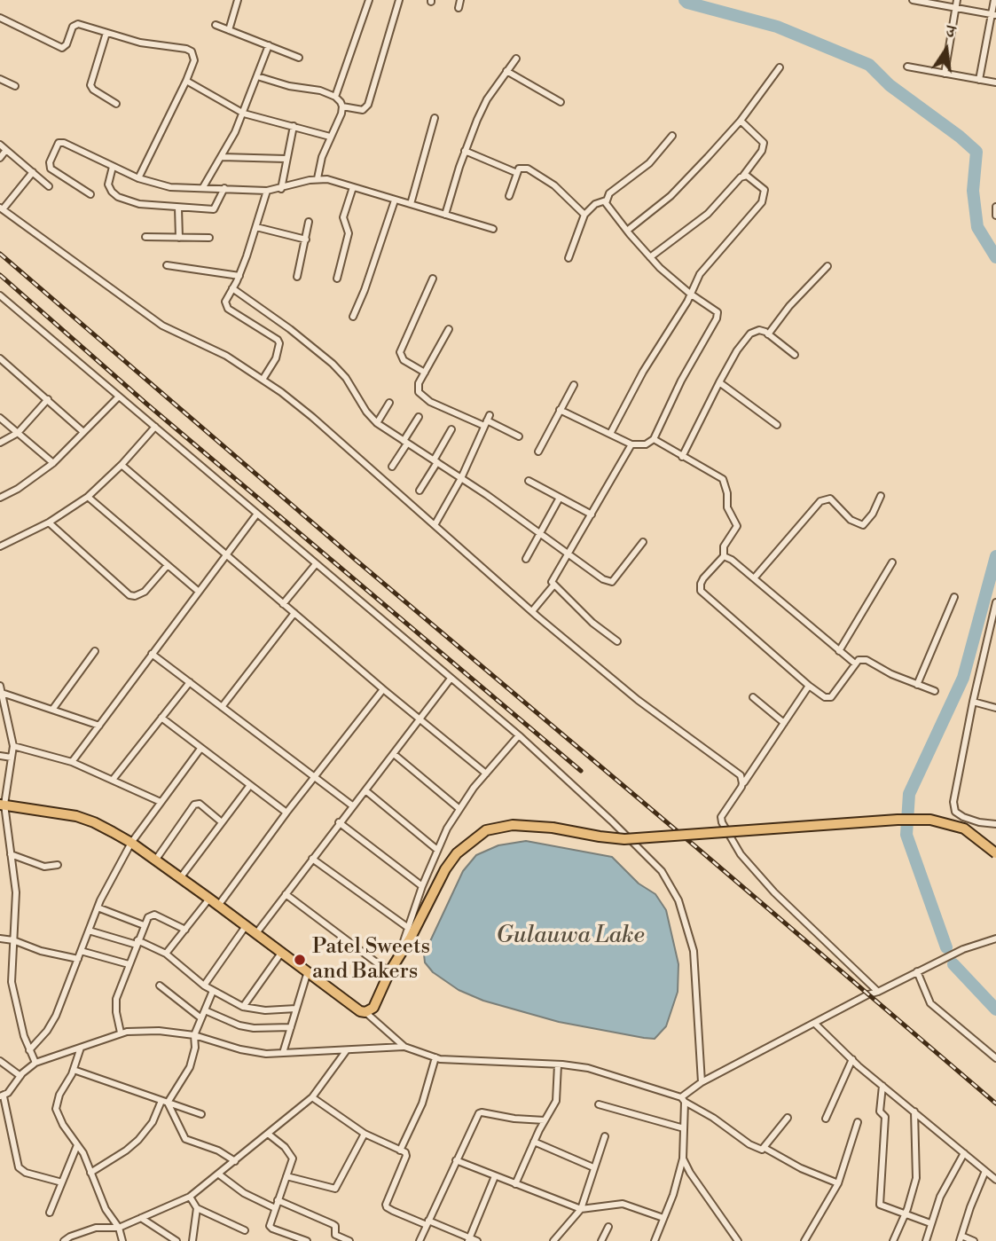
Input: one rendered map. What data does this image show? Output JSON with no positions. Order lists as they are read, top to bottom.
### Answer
{
  "water": ["Gulauwa Lake"],
  "places": ["Patel Sweets and Bakers"],
  "north": "top"
}
